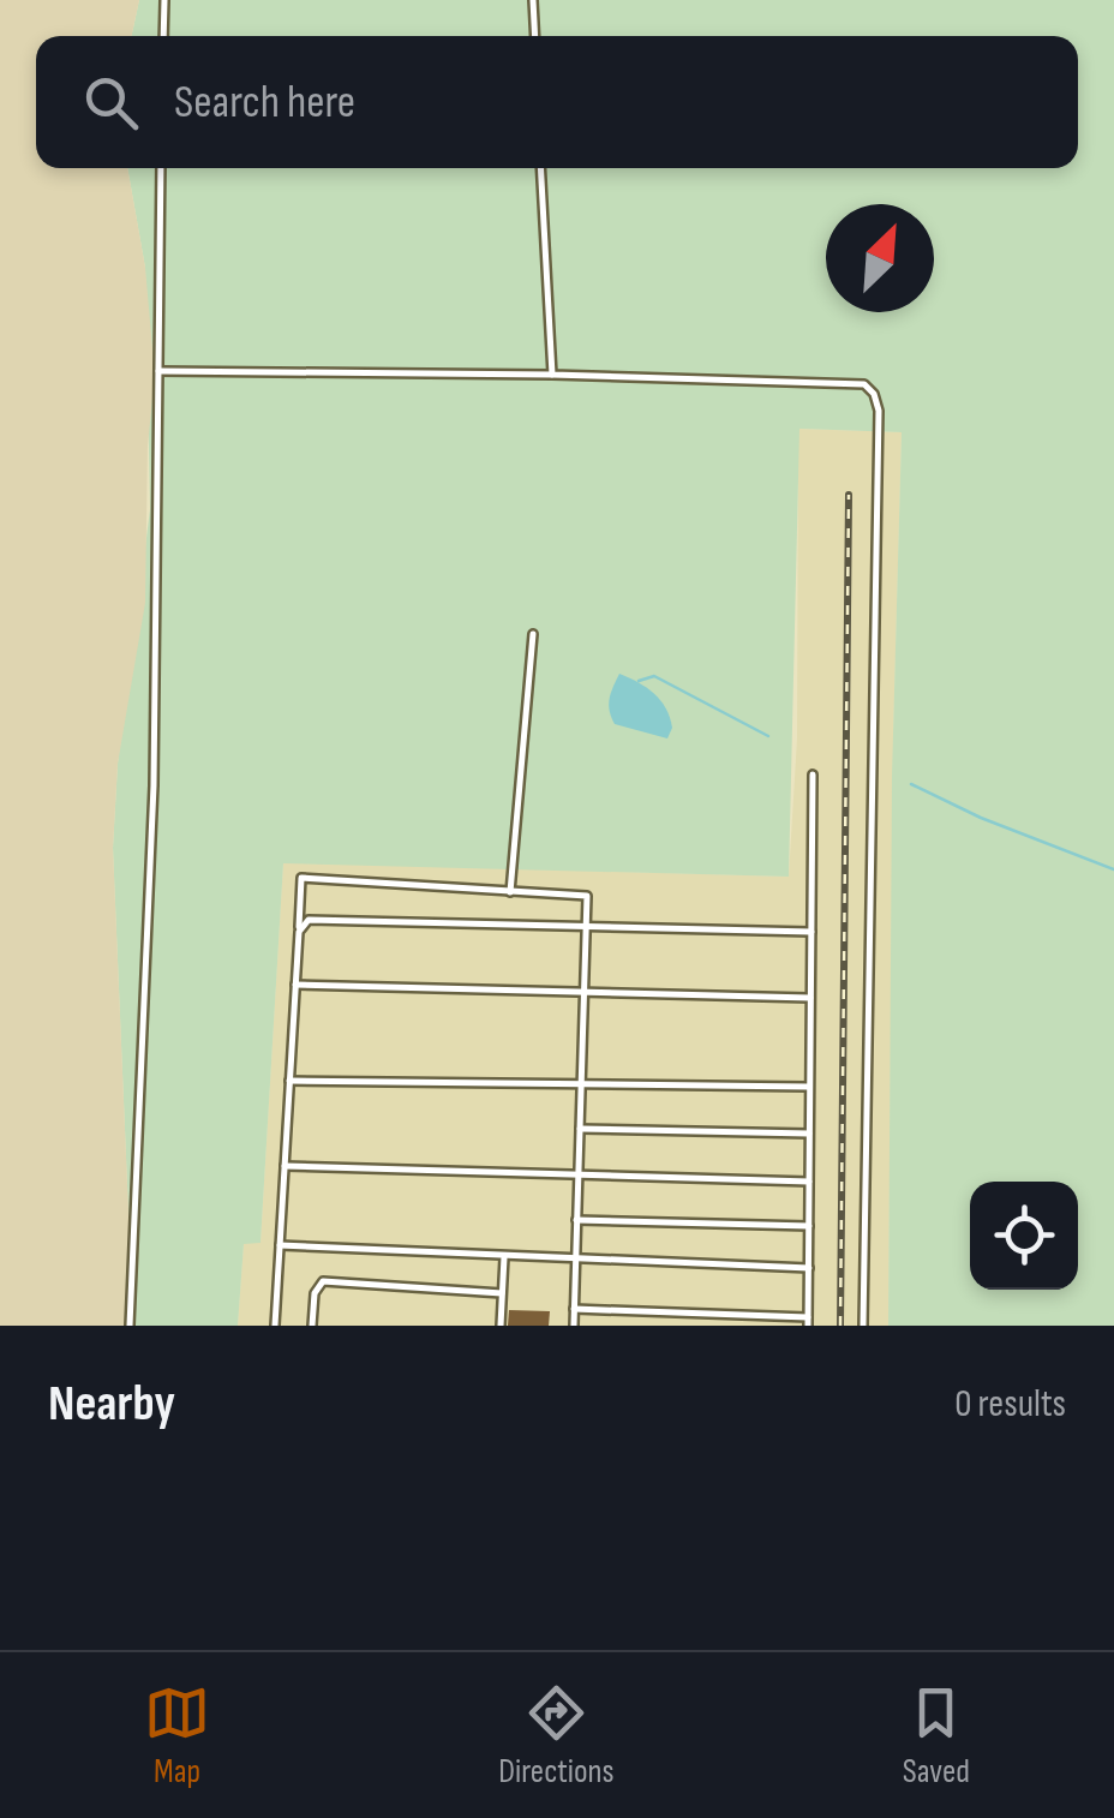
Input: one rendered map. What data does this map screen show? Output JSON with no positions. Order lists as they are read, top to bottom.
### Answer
{
  "north": "top right",
  "page": {
    "search": "Search here",
    "heading": ["Nearby", "0 results"],
    "nav": ["Map", "Directions", "Saved"]
  }
}
